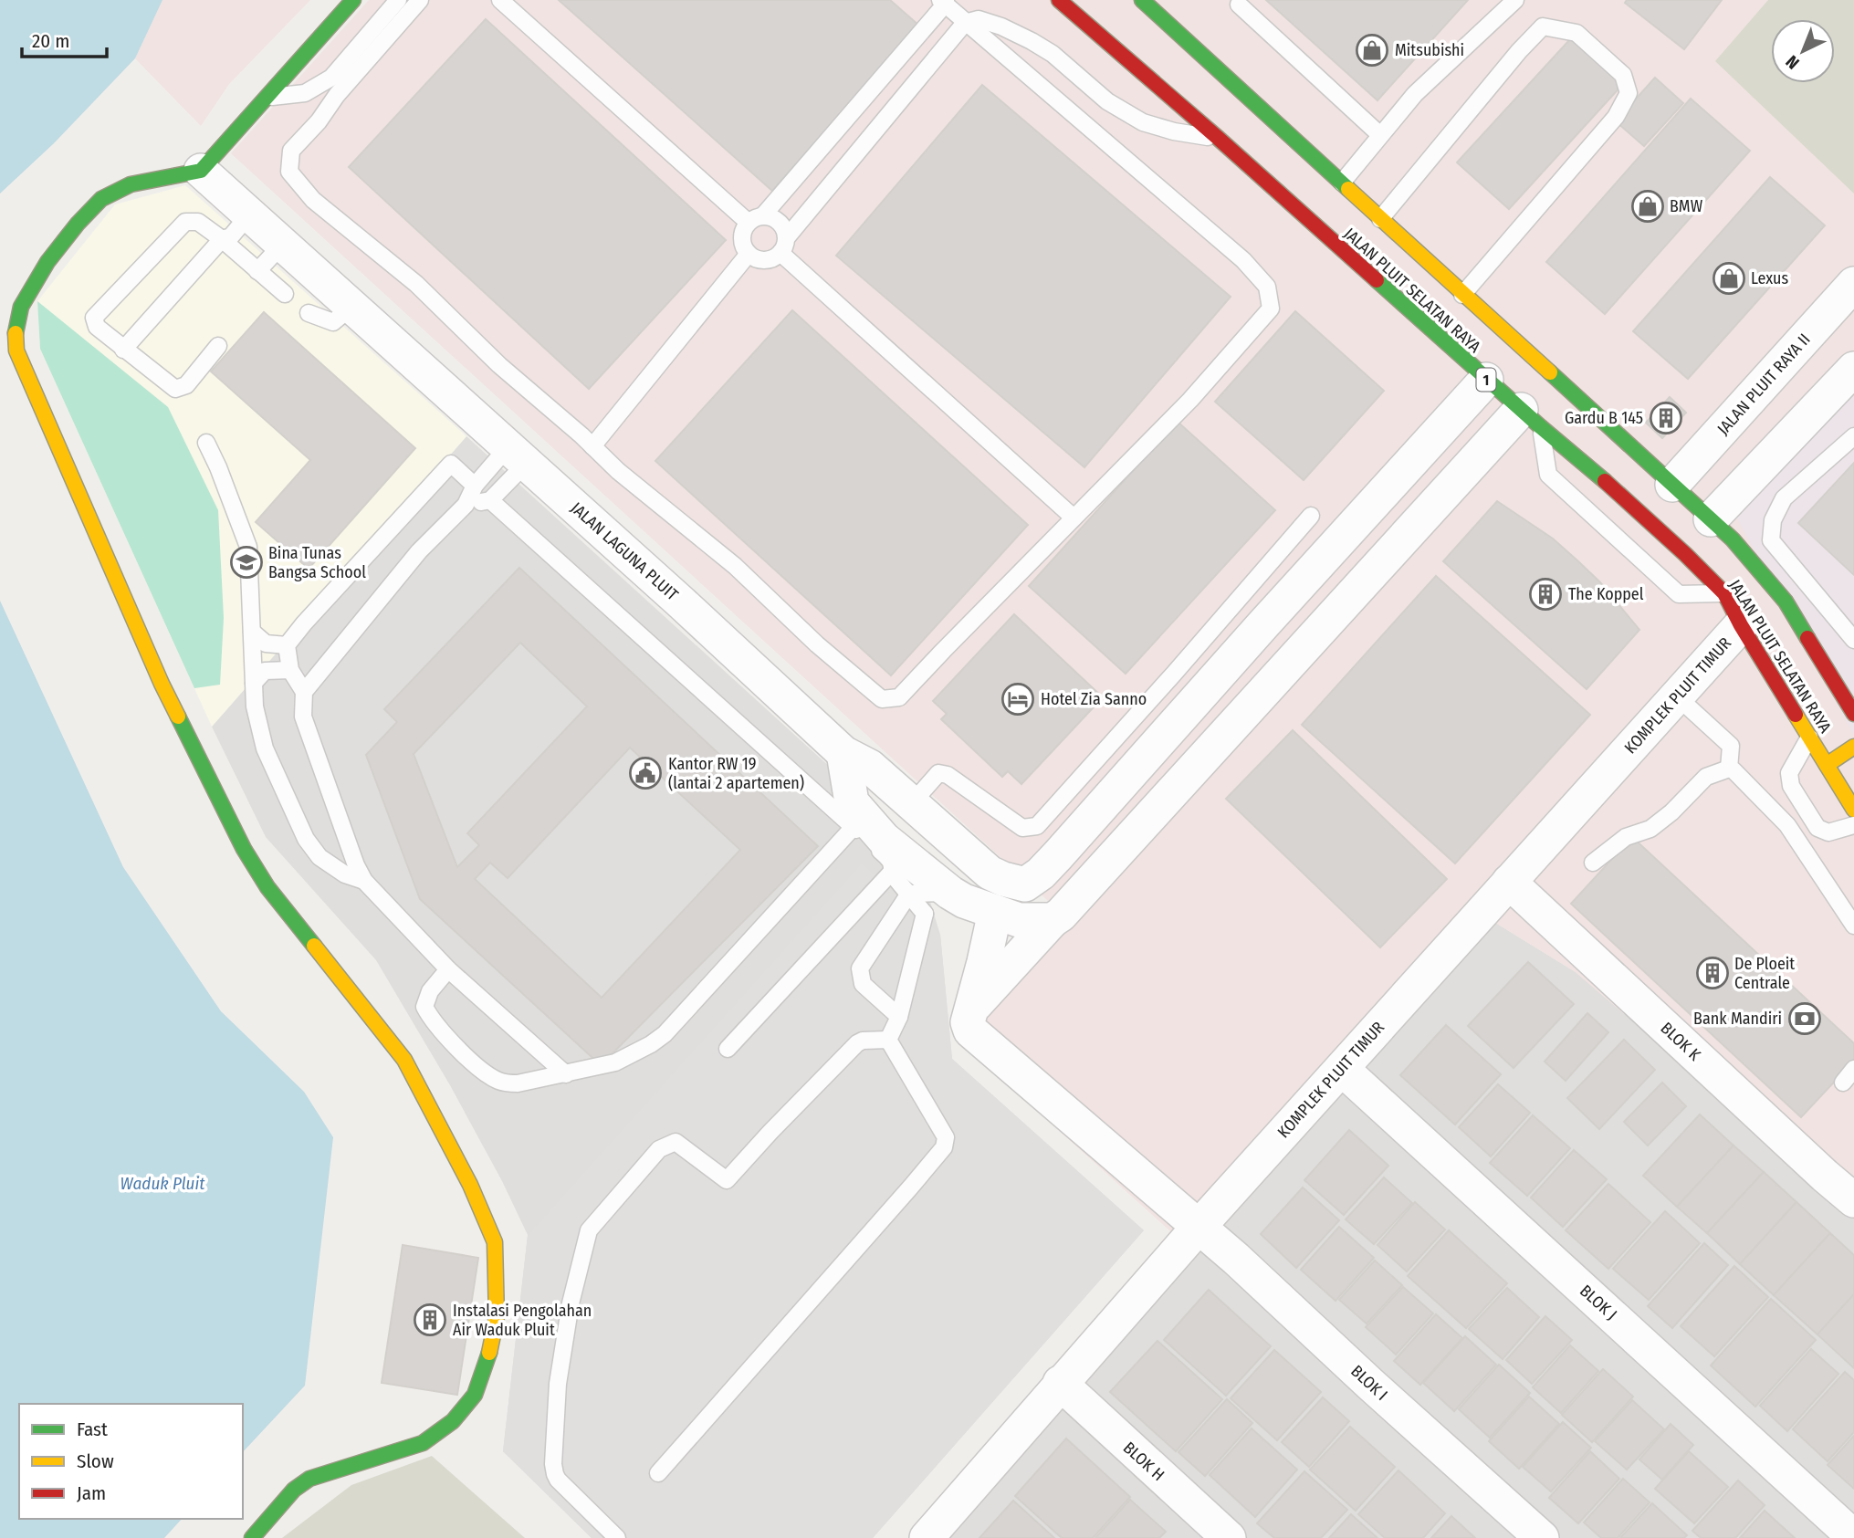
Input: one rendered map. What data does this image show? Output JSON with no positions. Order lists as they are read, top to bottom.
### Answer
{
  "streets": {
    "main road": ["JALAN PLUIT SELATAN RAYA", "1"],
    "street": [
      "JALAN PLUIT RAYA II",
      "JALAN LAGUNA PLUIT",
      "KOMPLEK PLUIT TIMUR",
      "BLOK K",
      "BLOK J",
      "BLOK I",
      "BLOK H"
    ]
  },
  "crossings": [
    ["JALAN PLUIT SELATAN RAYA", "JALAN PLUIT RAYA II"],
    ["JALAN PLUIT SELATAN RAYA", "KOMPLEK PLUIT TIMUR"],
    ["KOMPLEK PLUIT TIMUR", "BLOK K"],
    ["KOMPLEK PLUIT TIMUR", "BLOK J"],
    ["KOMPLEK PLUIT TIMUR", "BLOK I"],
    ["KOMPLEK PLUIT TIMUR", "BLOK H"]
  ],
  "water": ["Waduk Pluit"],
  "places": {
    "shop": ["Mitsubishi", "BMW", "Lexus"],
    "building": [
      "Gardu B 145",
      "The Koppel",
      "De Ploeit Centrale",
      "Instalasi Pengolahan Air Waduk Pluit"
    ],
    "school or university": ["Bina Tunas Bangsa School"],
    "hotel": ["Hotel Zia Sanno"],
    "public building": ["Kantor RW 19 (lantai 2 apartemen)"],
    "bank": ["Bank Mandiri"]
  },
  "legend": ["Fast", "Slow", "Jam"],
  "scale_bar": "20 m",
  "north": "bottom left"
}
